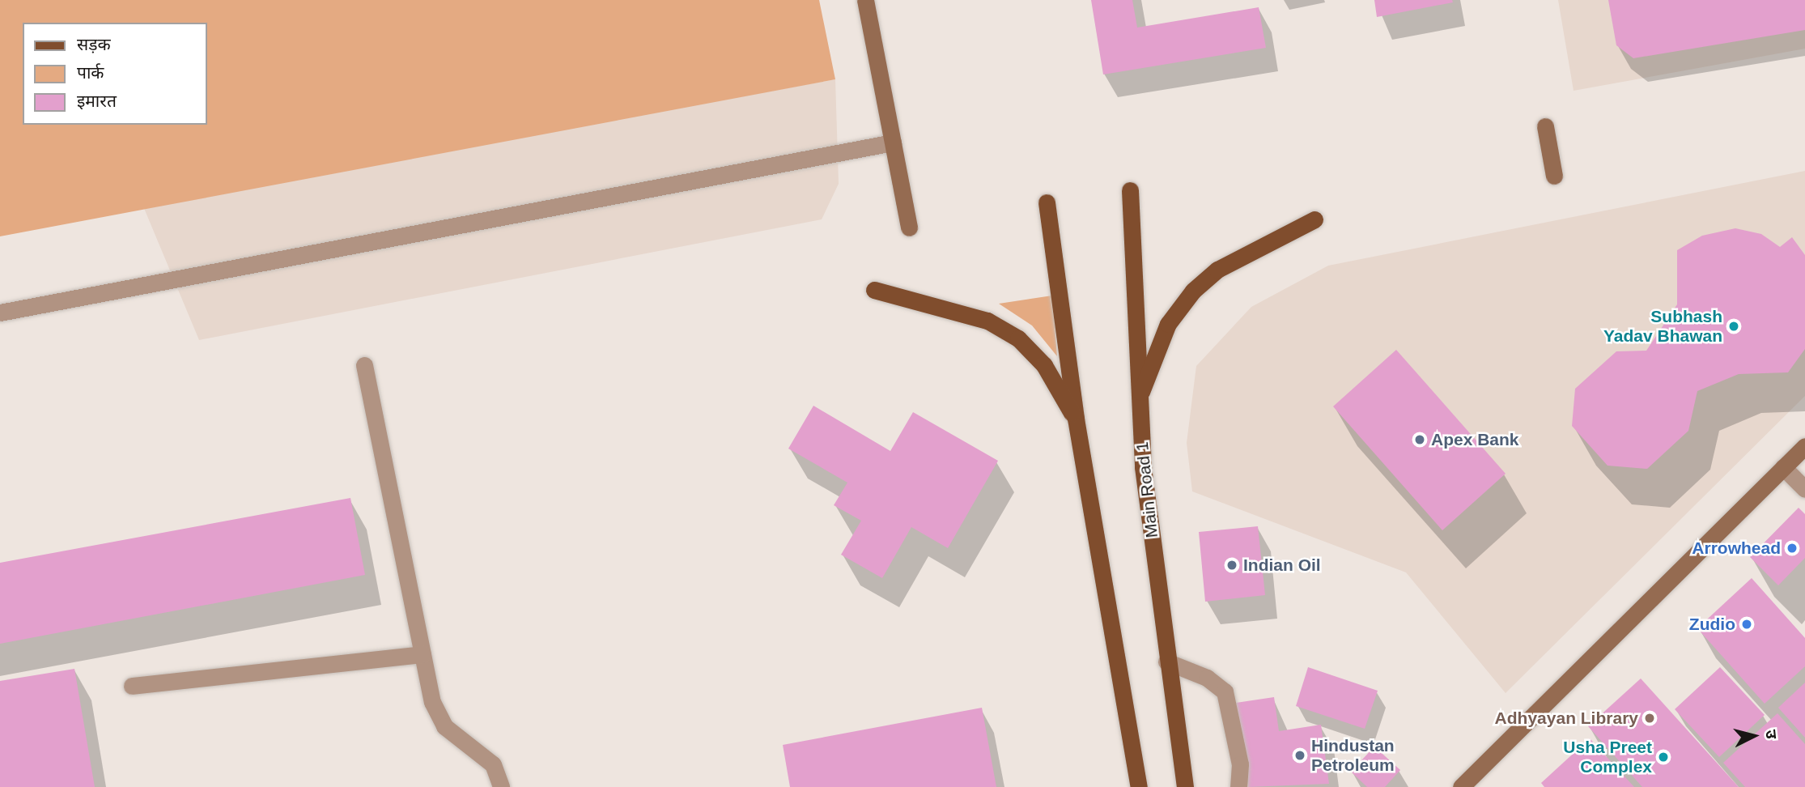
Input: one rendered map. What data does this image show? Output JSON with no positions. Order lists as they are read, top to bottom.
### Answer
{
  "streets": {
    "main road": ["Main Road 1"]
  },
  "places": [
    "Subhash Yadav Bhawan",
    "Apex Bank",
    "Arrowhead",
    "Indian Oil",
    "Zudio",
    "Adhyayan Library",
    "Hindustan Petroleum",
    "Usha Preet Complex"
  ],
  "legend": ["सड़क", "पार्क", "इमारत"],
  "north": "right"
}
